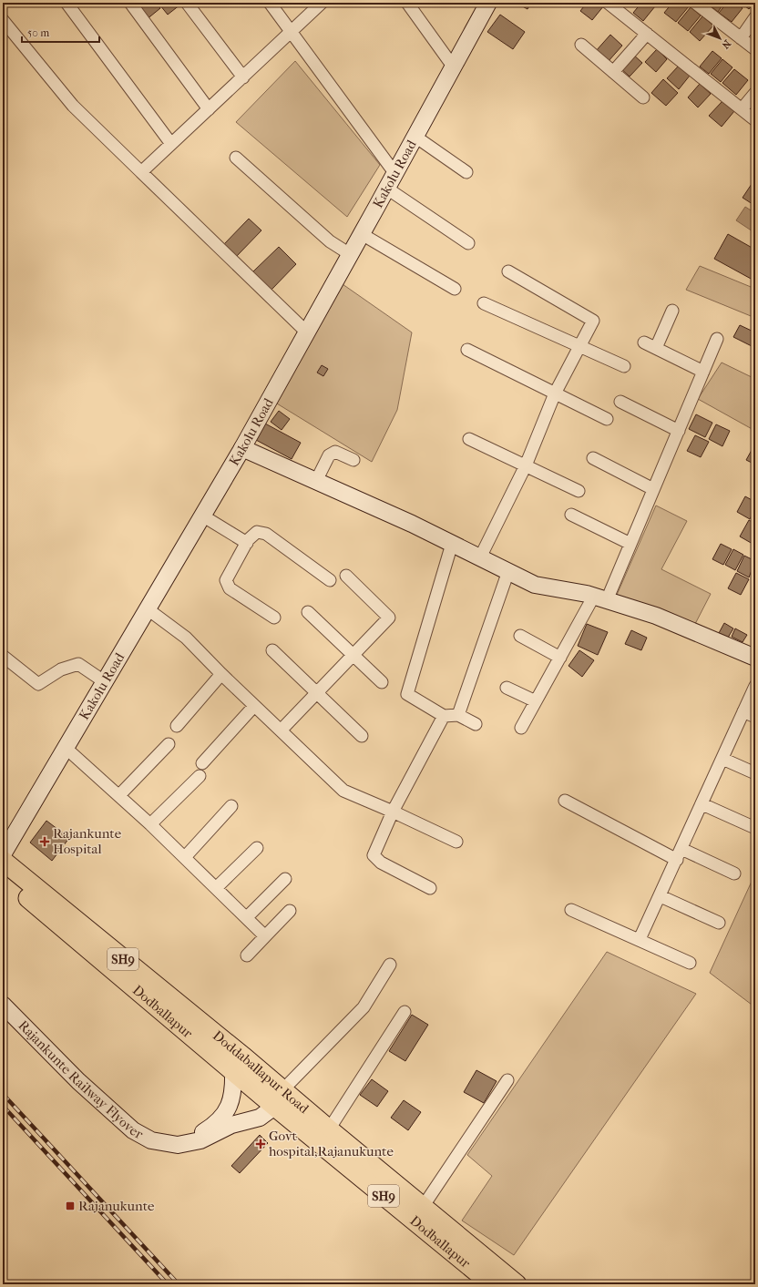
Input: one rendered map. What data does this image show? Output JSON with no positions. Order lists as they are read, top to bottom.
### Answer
{
  "streets": {
    "main road": [
      "Kakolu Road",
      "SH9",
      "Dodballapur",
      "Doddaballapur Road",
      "Rajankunte Railway Flyover"
    ]
  },
  "crossings": [
    ["Dodballapur", "Doddaballapur Road"],
    ["Dodballapur", "Rajankunte Railway Flyover"],
    ["Doddaballapur Road", "Rajankunte Railway Flyover"]
  ],
  "places": {
    "health": ["Rajankunte Hospital", "Govt hospital,Rajanukunte"],
    "transit": ["Rajanukunte"]
  },
  "scale_bar": "50 m",
  "north": "bottom right"
}
